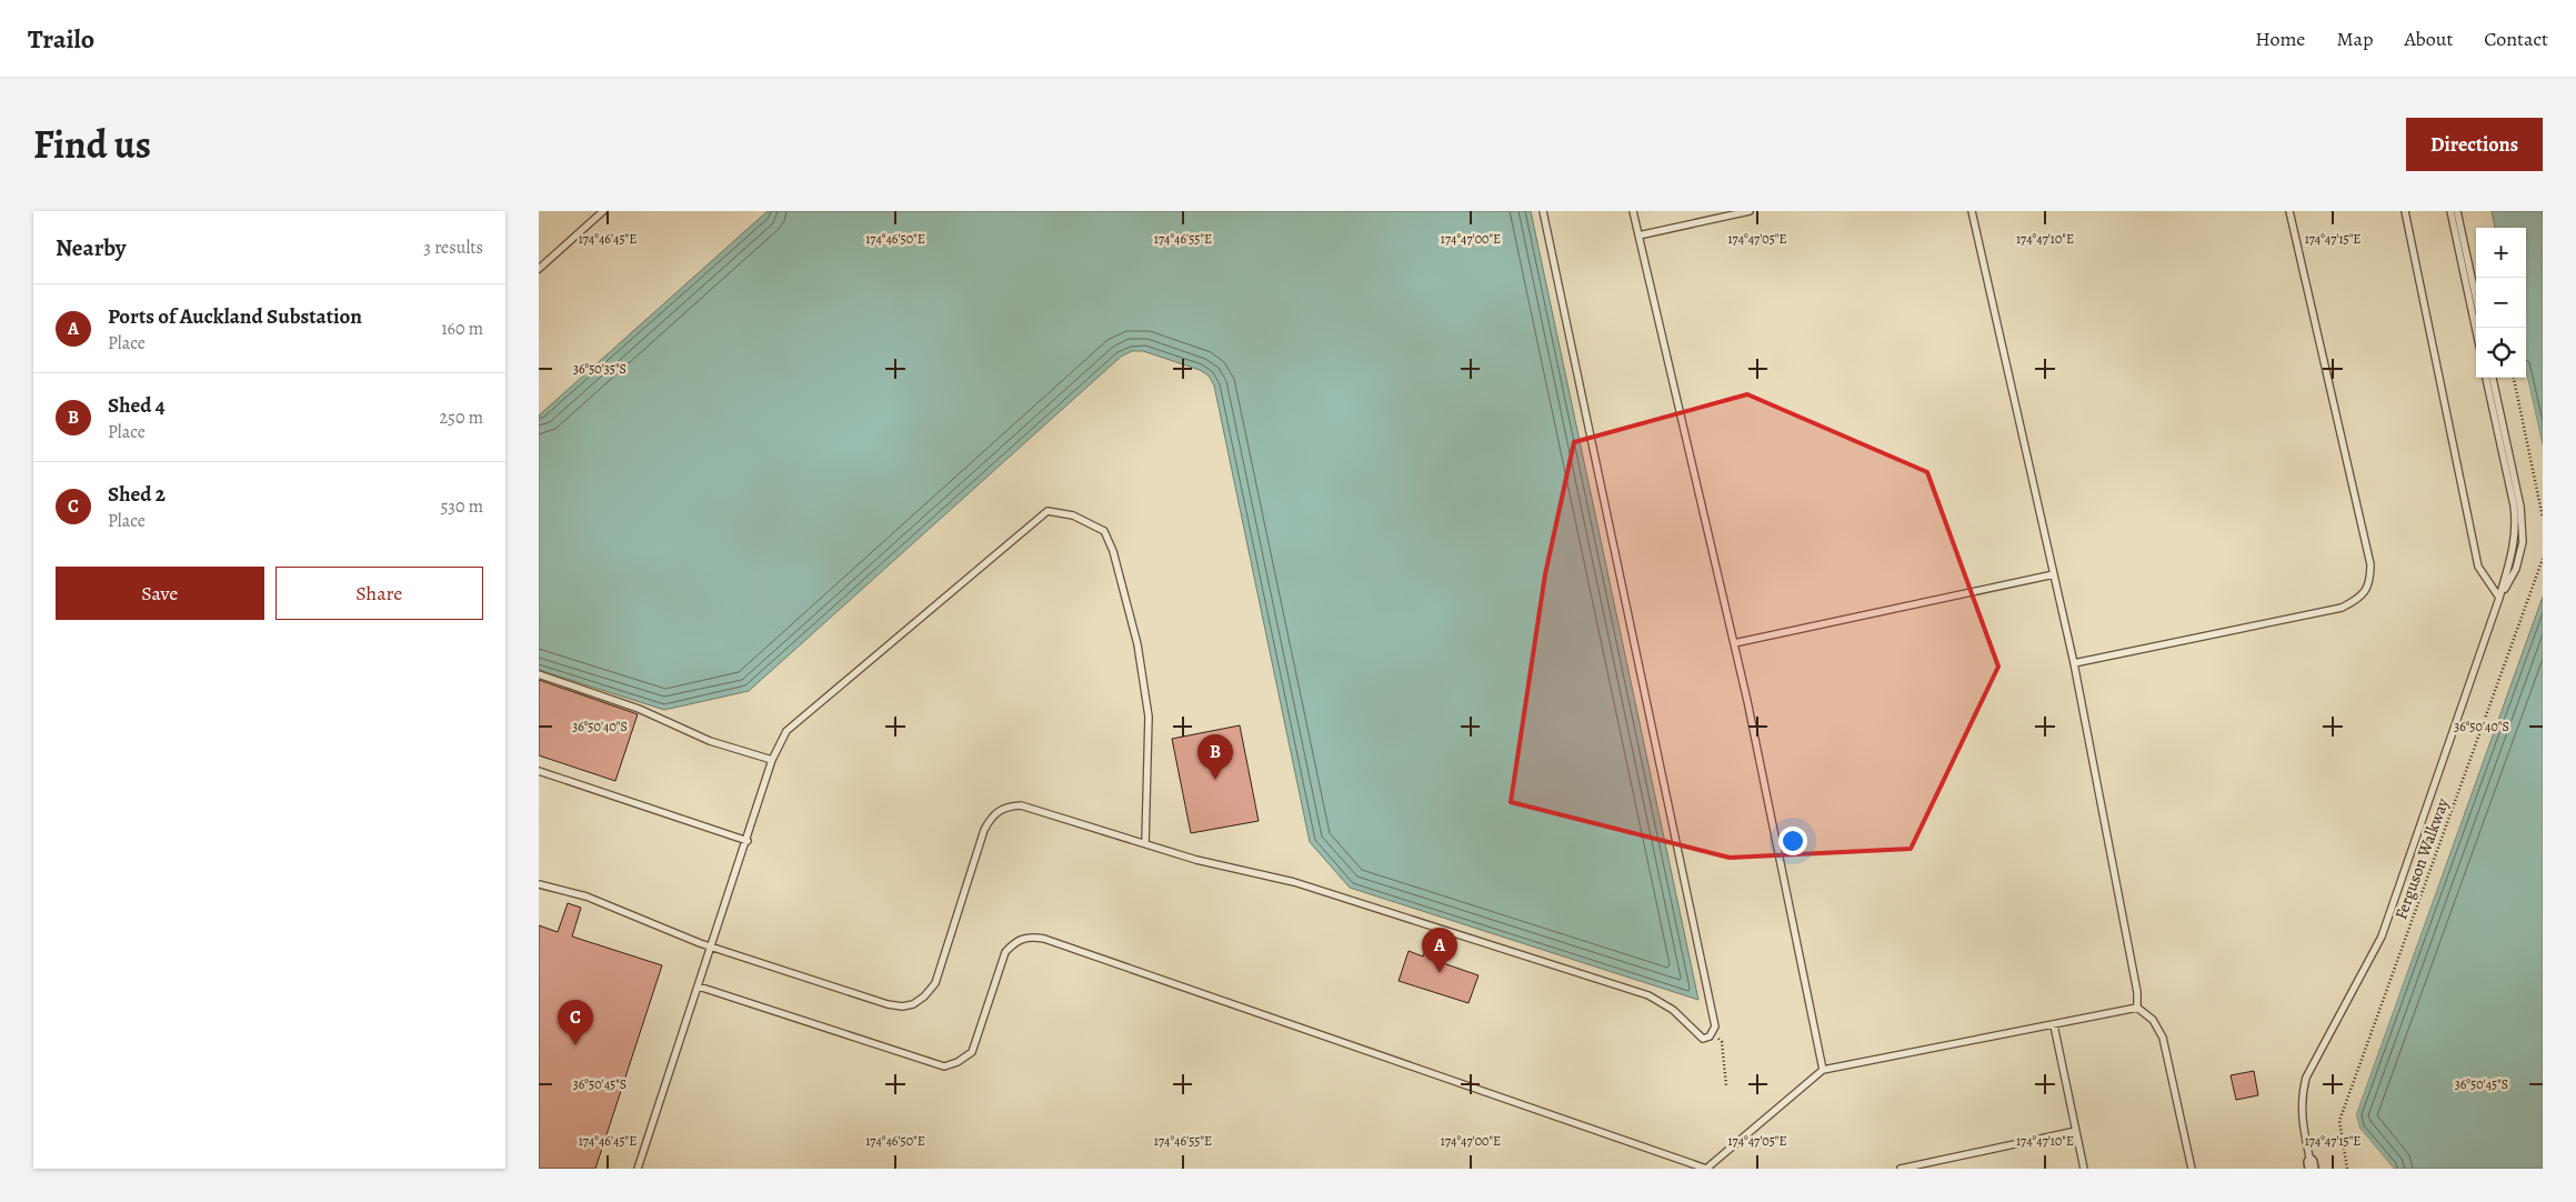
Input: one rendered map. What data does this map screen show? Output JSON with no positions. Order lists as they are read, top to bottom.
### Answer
{
  "streets": {
    "path": ["Ferguson Walkway"]
  },
  "page": {
    "header": "Trailo",
    "nav": [
      "Home",
      "Map",
      "About",
      "Contact"
    ],
    "title": "Find us",
    "buttons": [
      "Directions",
      ["Save", "Share"]
    ],
    "heading": ["Nearby", "3 results"],
    "map_buttons": ["+", "−"],
    "list": [
      {
        "mark": "A",
        "name": "Ports of Auckland Substation",
        "note": "Place",
        "value": "160 m"
      },
      {
        "mark": "B",
        "name": "Shed 4",
        "note": "Place",
        "value": "250 m"
      },
      {
        "mark": "C",
        "name": "Shed 2",
        "note": "Place",
        "value": "530 m"
      }
    ],
    "pins": ["B", "A", "C"]
  },
  "coordinates": [
    "174°46'45\"E",
    "174°46'50\"E",
    "174°46'55\"E",
    "174°47'00\"E",
    "174°47'05\"E",
    "174°47'10\"E",
    "174°47'15\"E",
    "36°50'35\"S",
    "36°50'40\"S",
    "36°50'45\"S"
  ]
}
